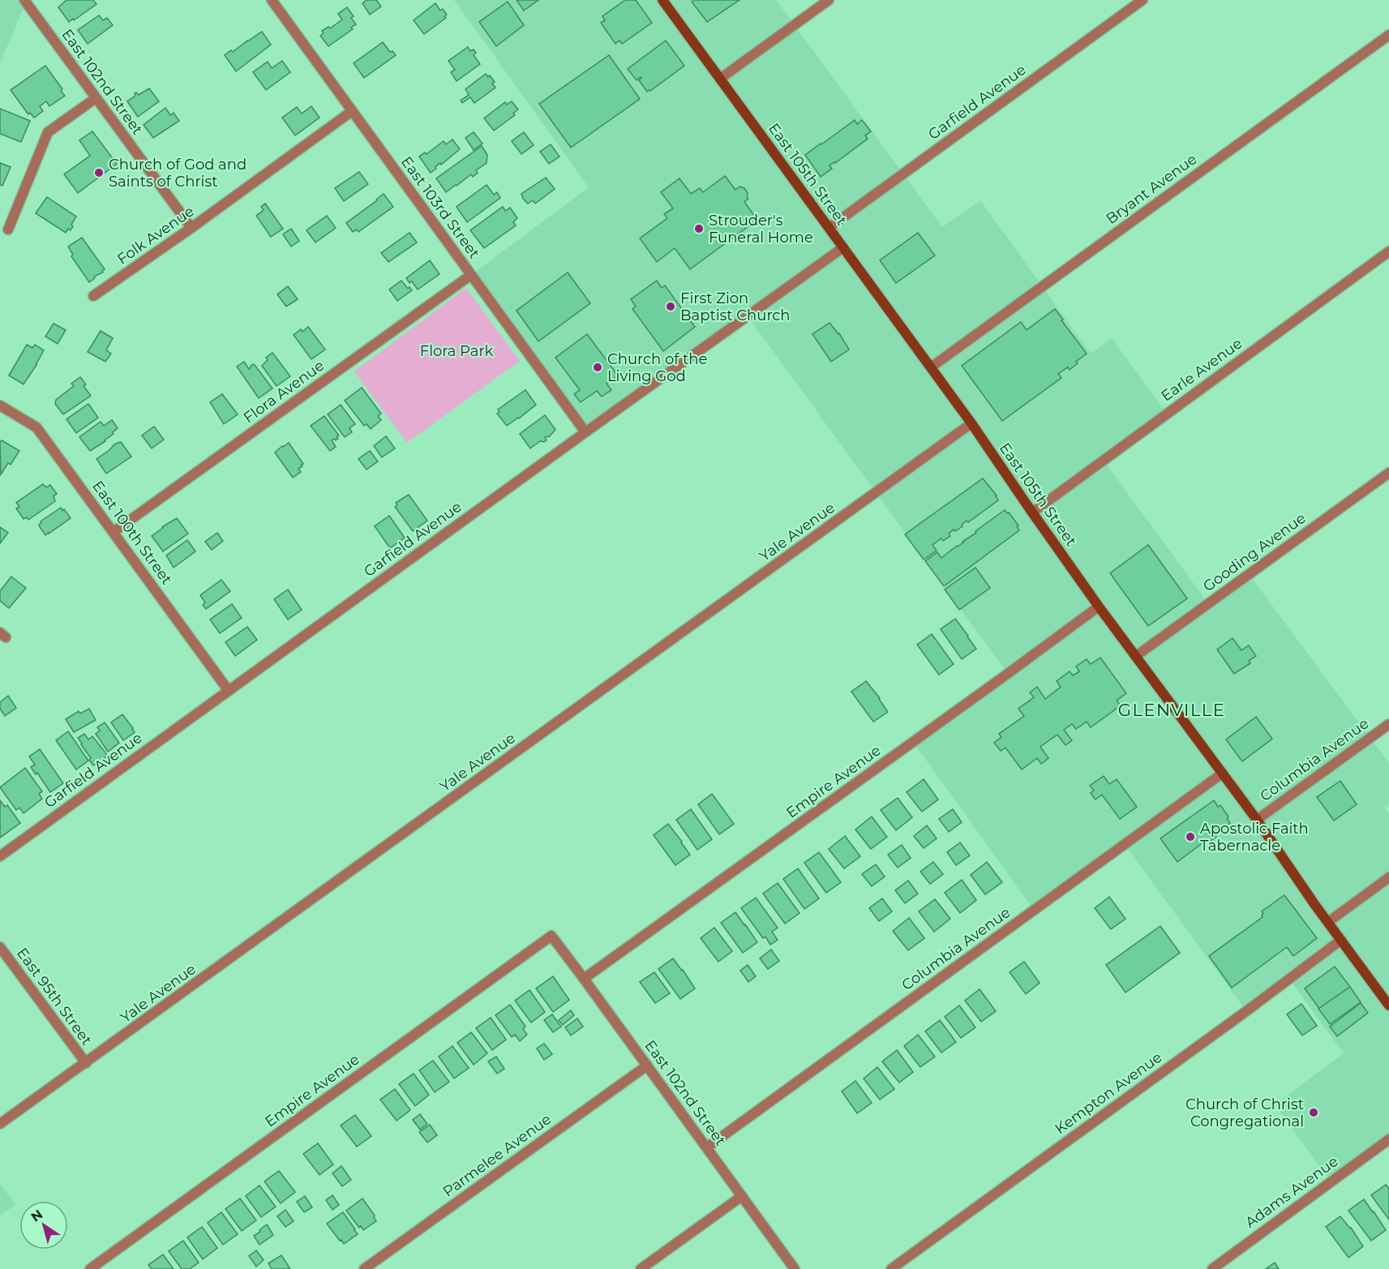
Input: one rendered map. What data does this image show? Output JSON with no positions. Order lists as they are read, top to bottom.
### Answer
{
  "streets": {
    "main road": ["East 105th Street"],
    "street": [
      "East 102nd Street",
      "Garfield Avenue",
      "Bryant Avenue",
      "East 103rd Street",
      "Folk Avenue",
      "Earle Avenue",
      "Flora Avenue",
      "Yale Avenue",
      "East 100th Street",
      "Gooding Avenue",
      "Columbia Avenue",
      "Empire Avenue",
      "East 95th Street",
      "Kempton Avenue",
      "Parmelee Avenue",
      "Adams Avenue"
    ]
  },
  "crossings": [
    ["East 102nd Street", "Folk Avenue"],
    ["East 102nd Street", "Columbia Avenue"],
    ["East 102nd Street", "Empire Avenue"],
    ["East 102nd Street", "Parmelee Avenue"],
    ["Garfield Avenue", "East 105th Street"],
    ["Garfield Avenue", "East 103rd Street"],
    ["Garfield Avenue", "East 100th Street"],
    ["East 105th Street", "Bryant Avenue"],
    ["East 105th Street", "Earle Avenue"],
    ["East 105th Street", "Yale Avenue"],
    ["East 105th Street", "Gooding Avenue"],
    ["East 105th Street", "Columbia Avenue"],
    ["East 105th Street", "Empire Avenue"],
    ["East 105th Street", "Kempton Avenue"],
    ["East 103rd Street", "Folk Avenue"],
    ["East 103rd Street", "Flora Avenue"],
    ["Flora Avenue", "East 100th Street"],
    ["Yale Avenue", "East 95th Street"]
  ],
  "districts": ["GLENVILLE"],
  "parks": ["Flora Park"],
  "places": [
    "Church of God and Saints of Christ",
    "Strouder's Funeral Home",
    "First Zion Baptist Church",
    "Church of the Living God",
    "Apostolic Faith Tabernacle",
    "Church of Christ Congregational"
  ],
  "north": "top left"
}
